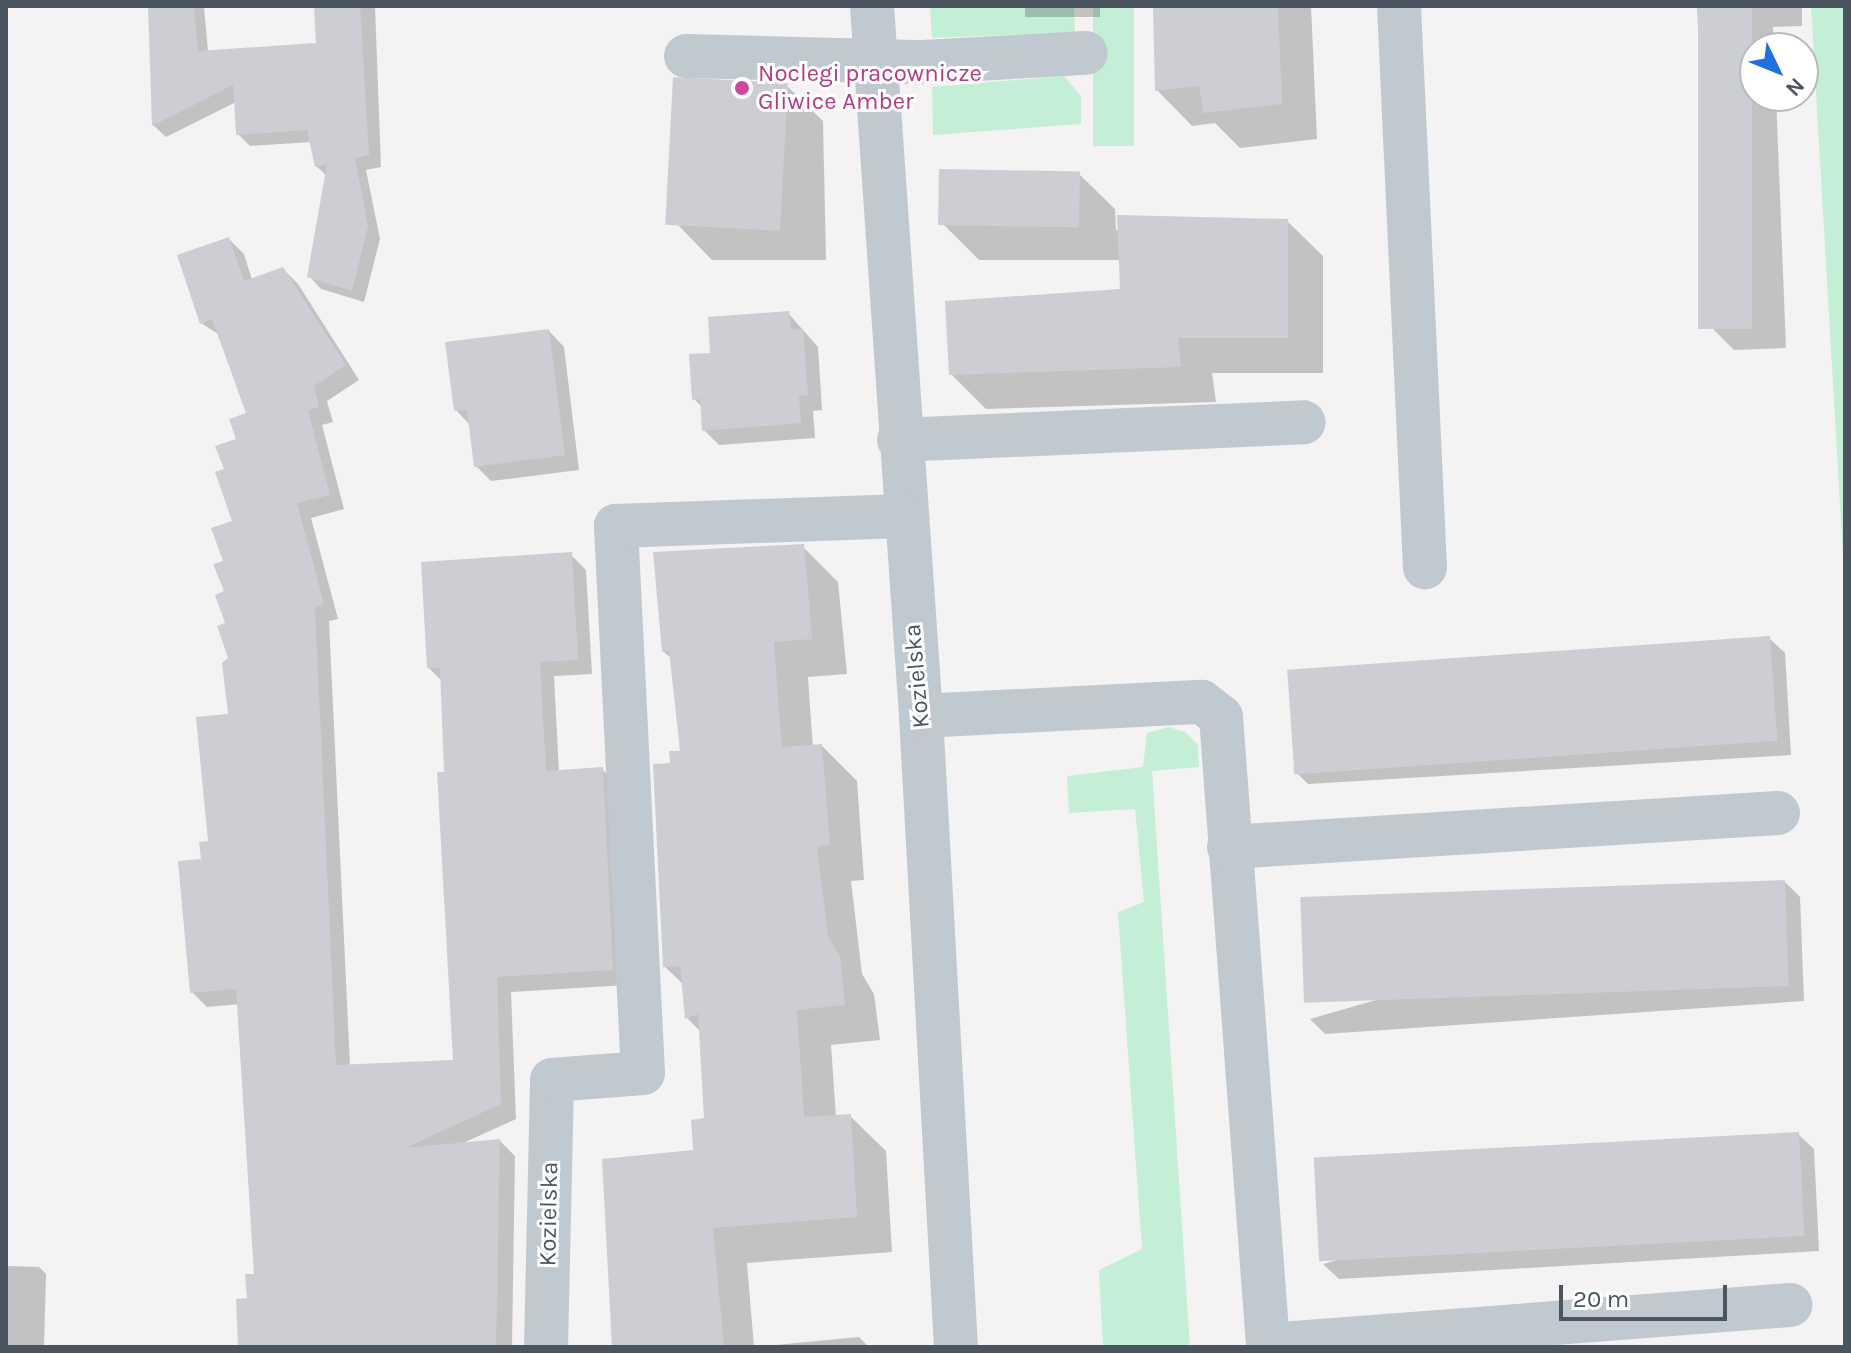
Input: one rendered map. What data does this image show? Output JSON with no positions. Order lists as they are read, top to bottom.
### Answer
{
  "streets": {
    "lane": ["Kozielska"]
  },
  "places": ["Noclegi pracownicze Gliwice Amber"],
  "scale_bar": "20 m",
  "north": "bottom right"
}
